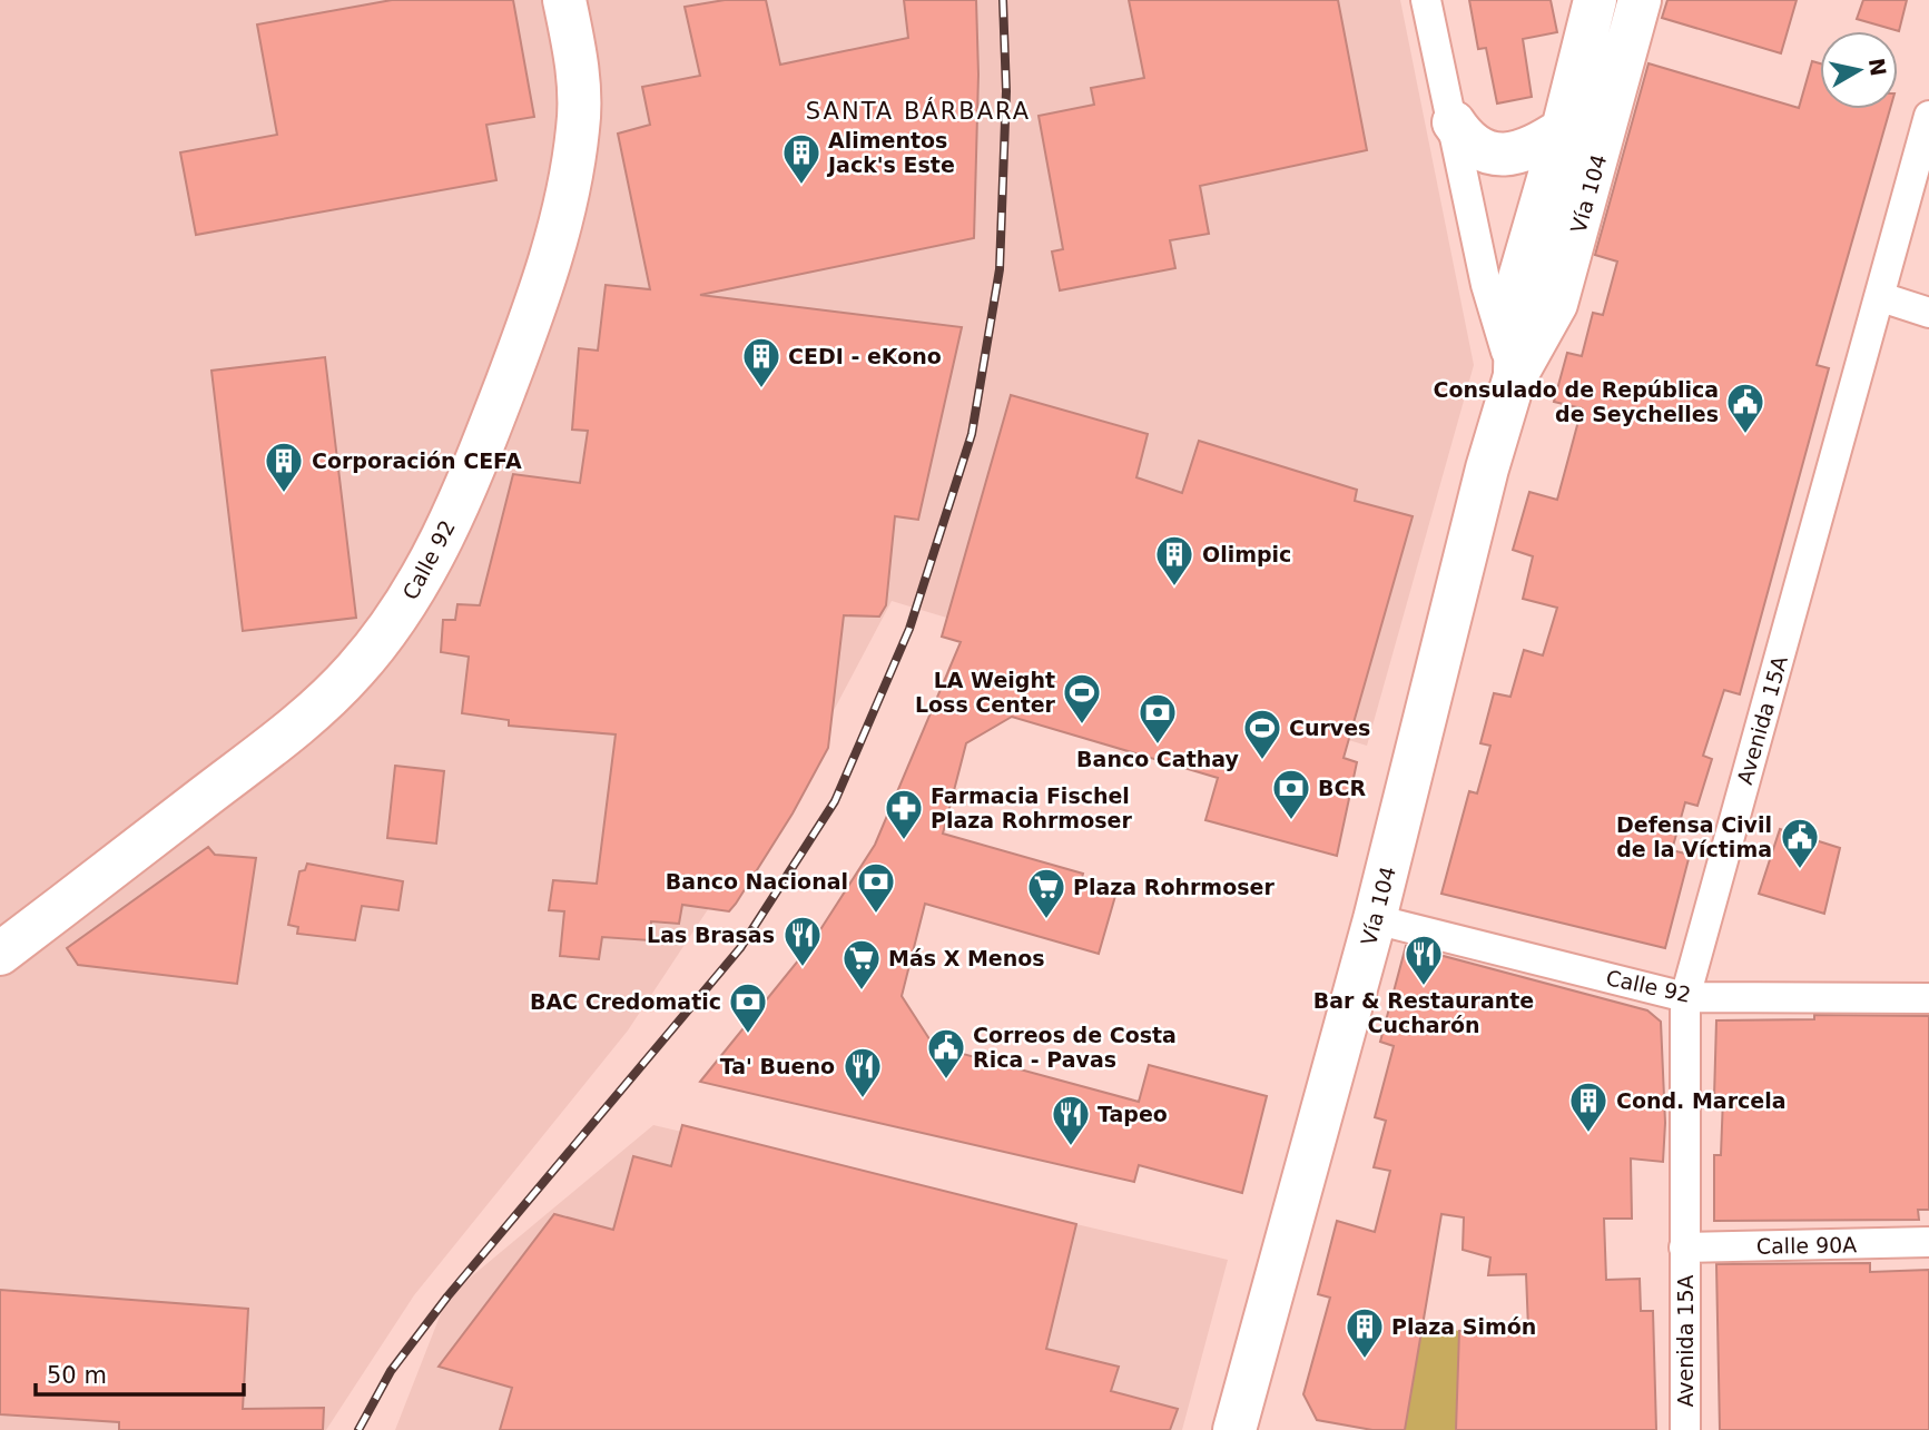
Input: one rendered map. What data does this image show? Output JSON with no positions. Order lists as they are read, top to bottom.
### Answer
{
  "streets": {
    "main road": ["Vía 104", "Calle 92"],
    "street": ["Avenida 15A", "Calle 90A"]
  },
  "crossings": [
    ["Vía 104", "Calle 92"],
    ["Calle 92", "Avenida 15A"],
    ["Avenida 15A", "Calle 90A"]
  ],
  "districts": ["SANTA BÁRBARA"],
  "places": {
    "building": [
      "Alimentos Jack's Este",
      "CEDI - eKono",
      "Corporación CEFA",
      "Olimpic",
      "Cond. Marcela",
      "Plaza Simón"
    ],
    "public building": ["Consulado de República de Seychelles", "Defensa Civil de la Víctima", "Correos de Costa Rica - Pavas"],
    "sports": ["LA Weight Loss Center", "Curves"],
    "bank": [
      "Banco Cathay",
      "BCR",
      "Banco Nacional",
      "BAC Credomatic"
    ],
    "pharmacy": ["Farmacia Fischel Plaza Rohrmoser"],
    "supermarket": ["Plaza Rohrmoser", "Más X Menos"],
    "restaurant": [
      "Las Brasas",
      "Bar & Restaurante Cucharón",
      "Ta' Bueno",
      "Tapeo"
    ]
  },
  "scale_bar": "50 m",
  "north": "right"
}
